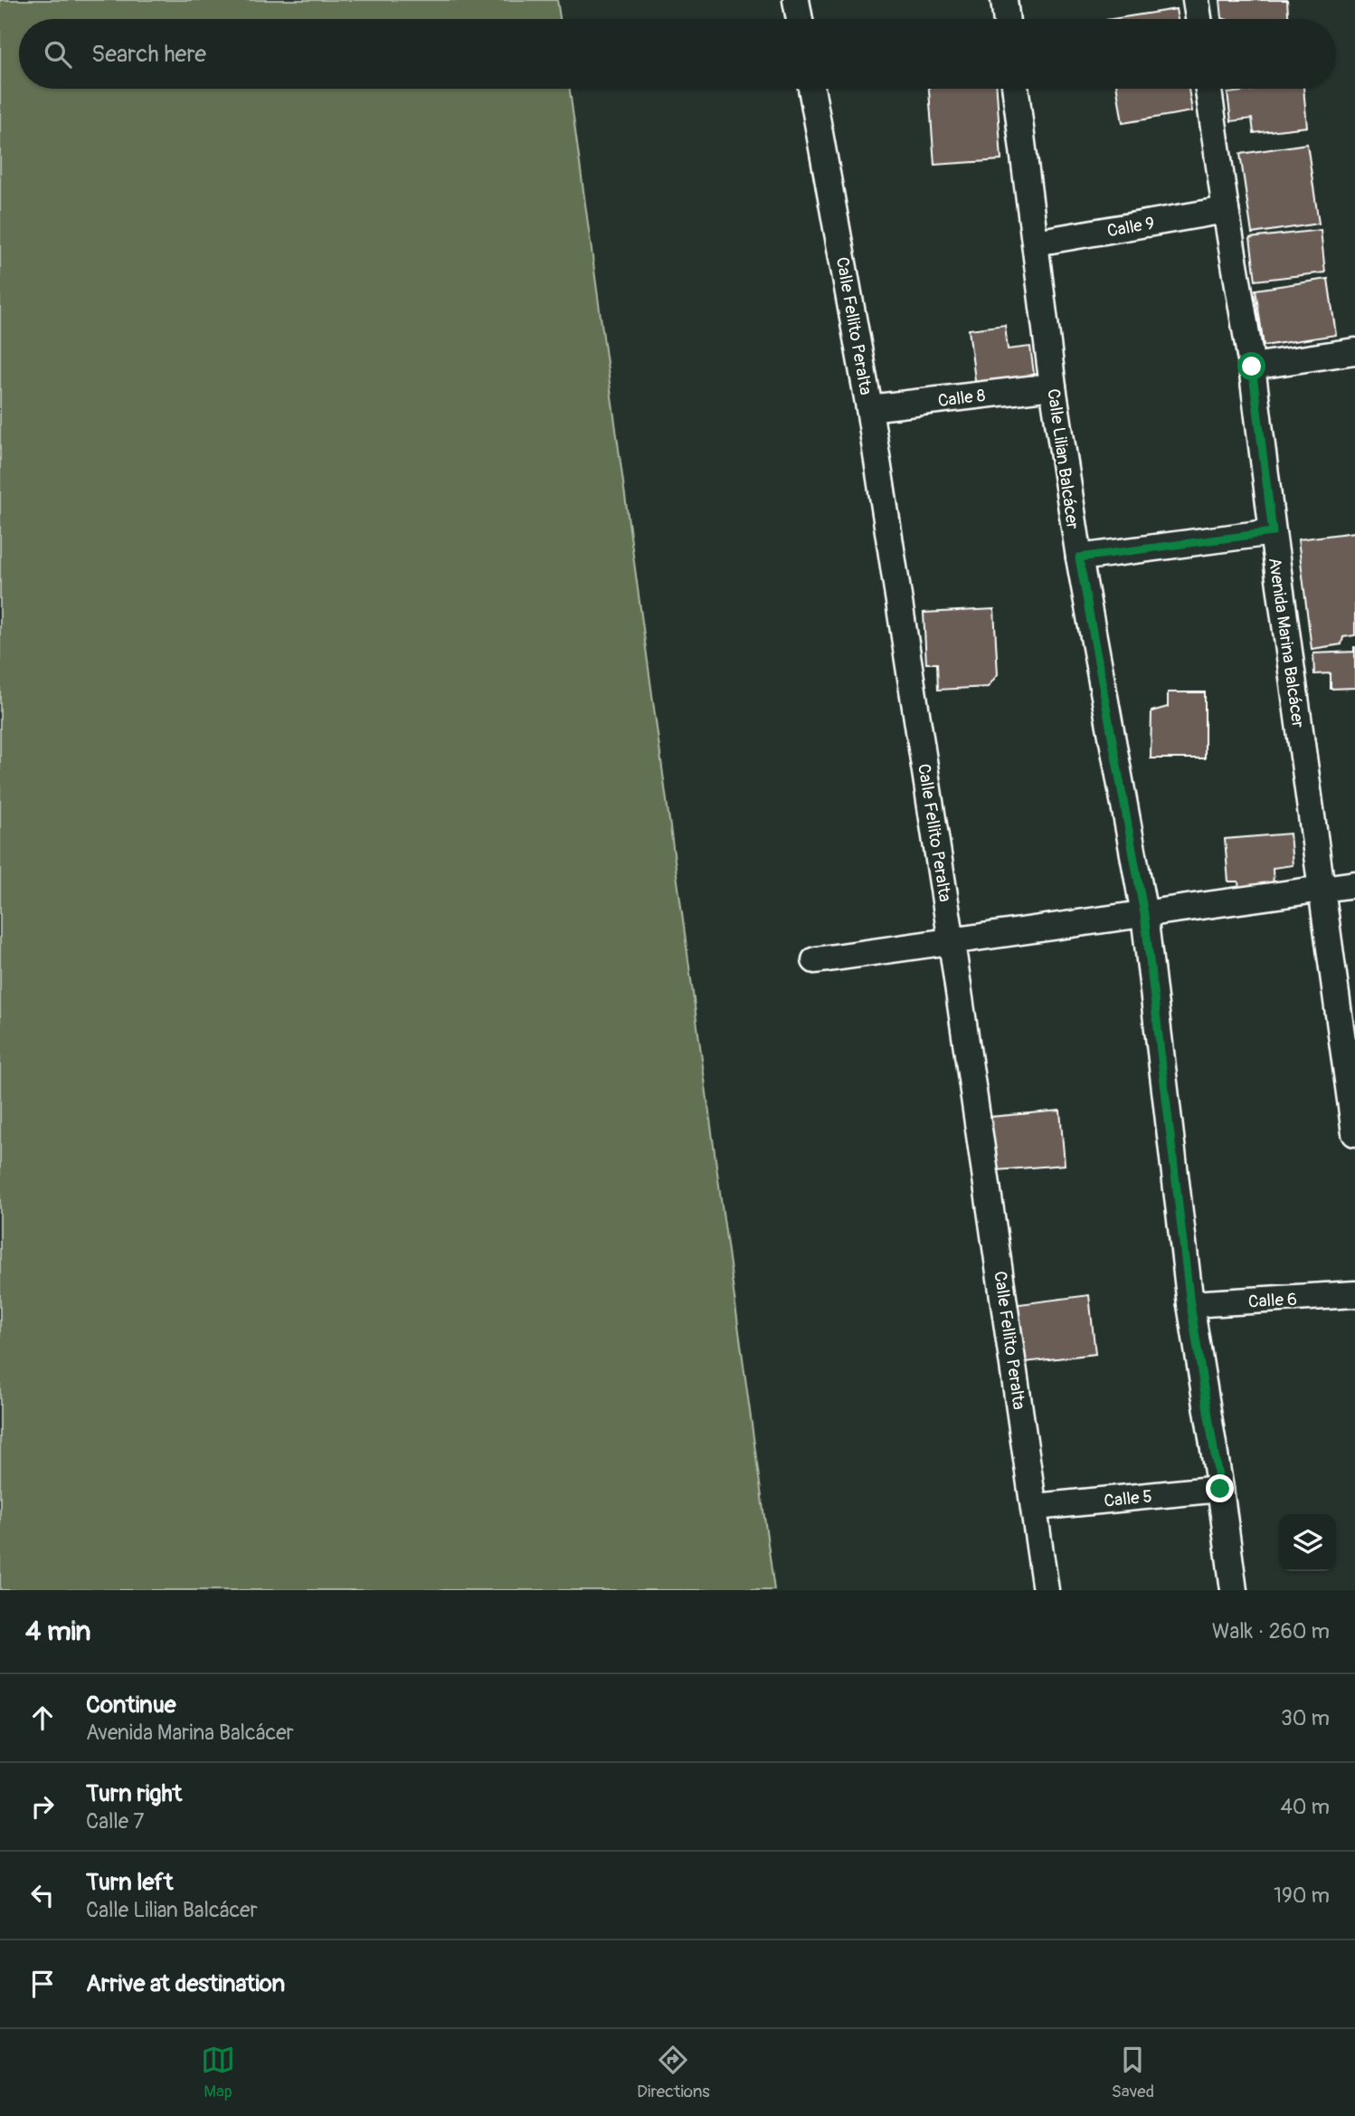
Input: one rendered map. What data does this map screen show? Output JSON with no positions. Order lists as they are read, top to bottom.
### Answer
{
  "streets": {
    "street": [
      "Calle 9",
      "Calle Fellito Peralta",
      "Calle 8",
      "Calle Lilian Balcácer",
      "Avenida Marina Balcácer",
      "Calle 6",
      "Calle 5"
    ]
  },
  "crossings": [
    ["Calle 9", "Calle Lilian Balcácer"],
    ["Calle 9", "Avenida Marina Balcácer"],
    ["Calle Fellito Peralta", "Calle 8"],
    ["Calle Fellito Peralta", "Calle 5"],
    ["Calle 8", "Calle Lilian Balcácer"],
    ["Calle Lilian Balcácer", "Calle 6"],
    ["Calle Lilian Balcácer", "Calle 5"]
  ],
  "page": {
    "search": "Search here",
    "heading": ["4 min", "Walk · 260 m"],
    "list": [
      ["Continue", "Avenida Marina Balcácer", "30 m"],
      ["Turn right", "Calle 7", "40 m"],
      ["Turn left", "Calle Lilian Balcácer", "190 m"],
      "Arrive at destination"
    ],
    "nav": ["Map", "Directions", "Saved"]
  }
}
